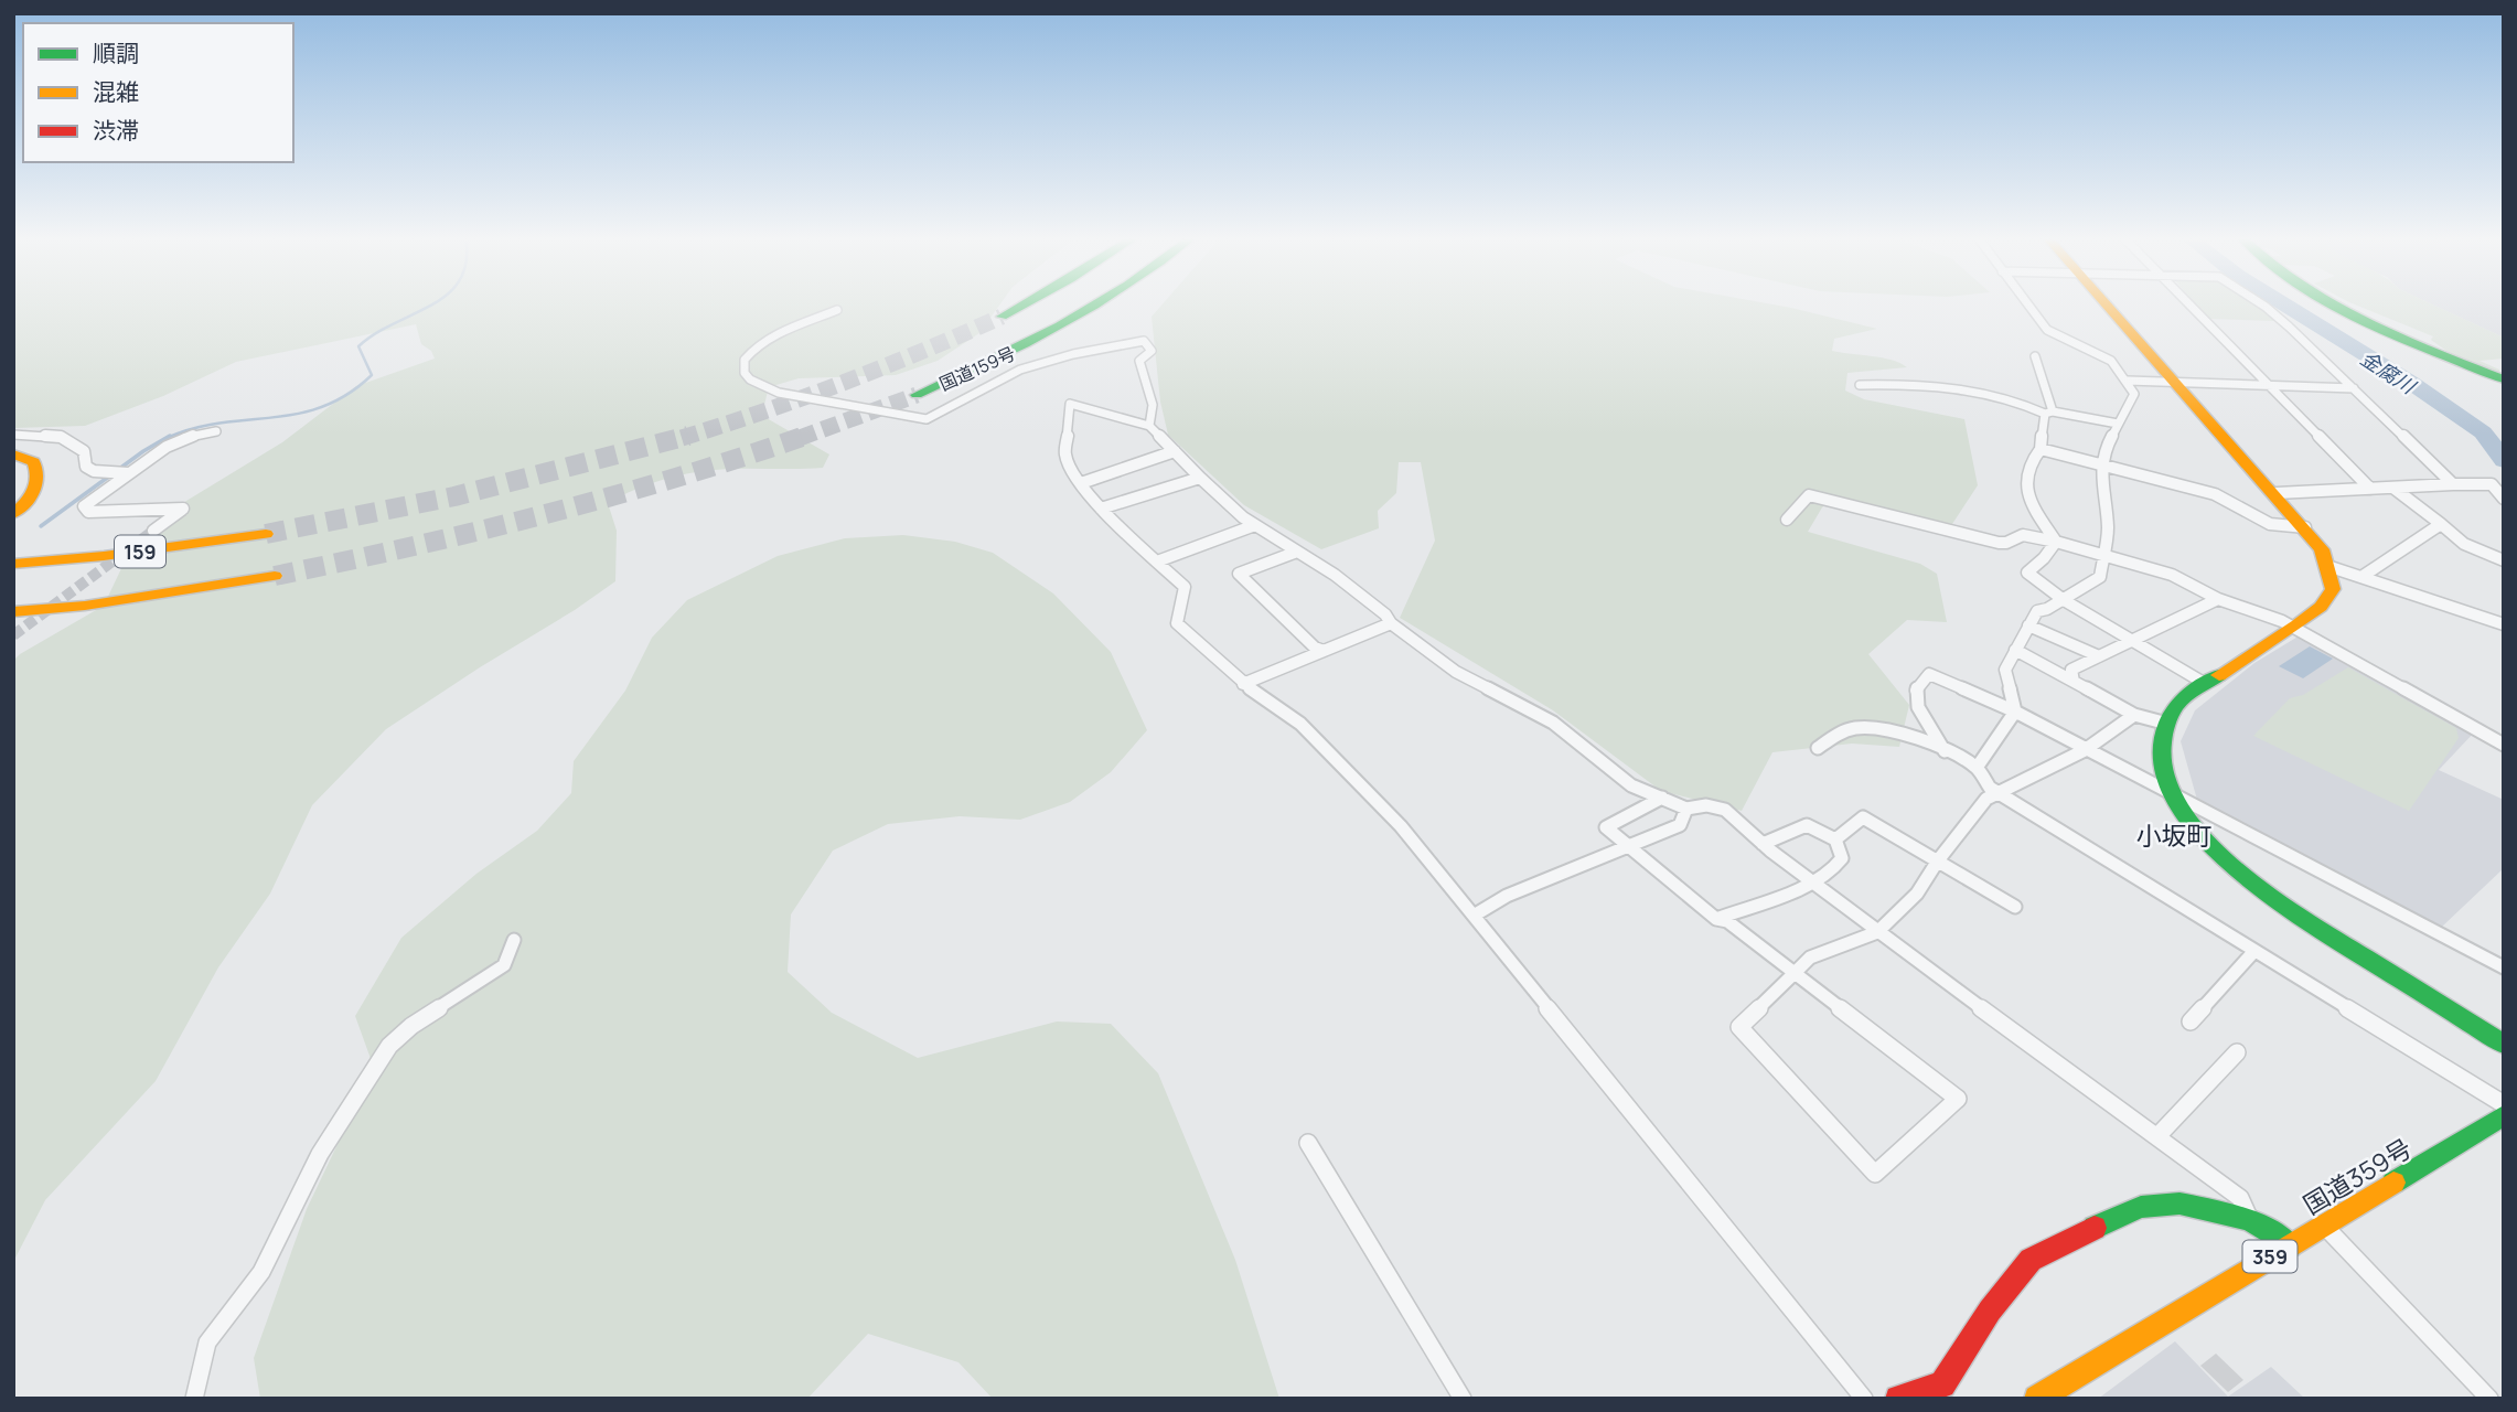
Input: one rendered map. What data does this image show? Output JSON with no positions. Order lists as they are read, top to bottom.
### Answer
{
  "streets": {
    "main road": [
      "国道159号",
      "159",
      "国道359号",
      "359"
    ]
  },
  "districts": ["小坂町"],
  "water": ["金腐川"],
  "legend": ["順調", "混雑", "渋滞"]
}
